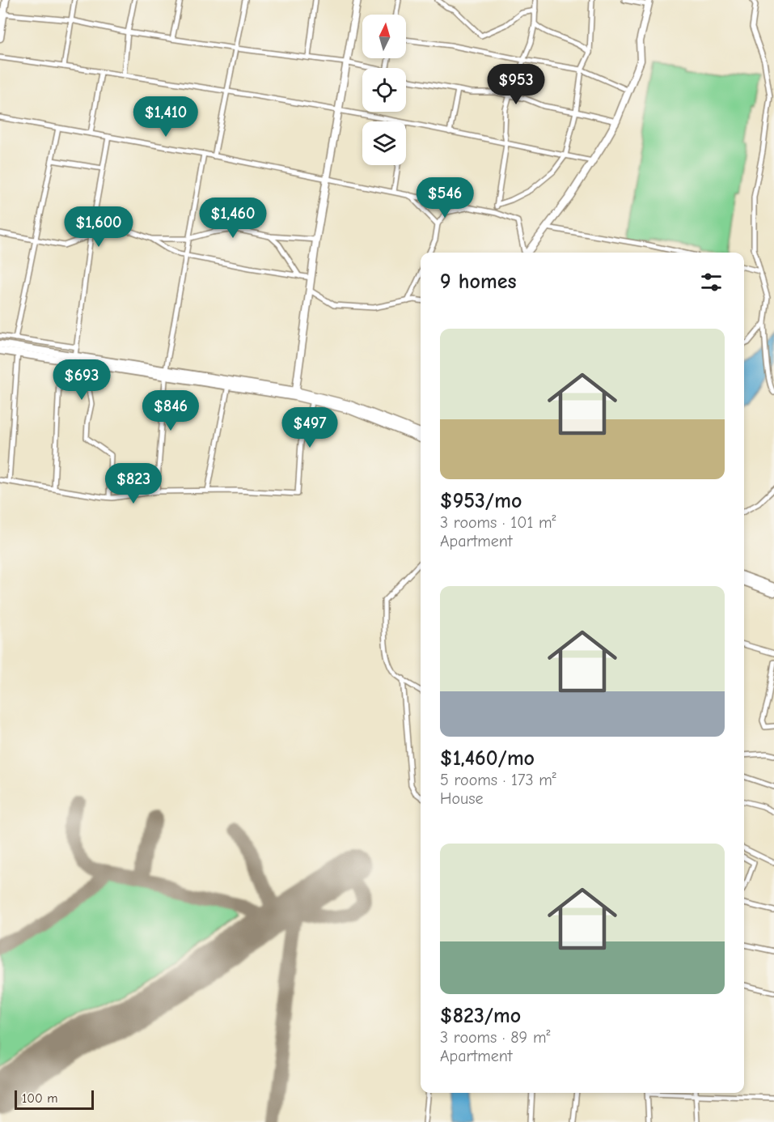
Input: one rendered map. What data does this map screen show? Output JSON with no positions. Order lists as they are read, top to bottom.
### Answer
{
  "scale_bar": "100 m",
  "north": "top",
  "page": {
    "price": [
      "$953",
      "$1,410",
      "$546",
      "$1,460",
      "$1,600",
      "$693",
      "$846",
      "$497",
      "$823"
    ],
    "heading": "9 homes",
    "list": [
      {
        "name": "$953/mo",
        "note": "3 rooms · 101 m² · Apartment"
      },
      {
        "name": "$1,460/mo",
        "note": "5 rooms · 173 m² · House"
      },
      {
        "name": "$823/mo",
        "note": "3 rooms · 89 m² · Apartment"
      }
    ],
    "scale": "100 m"
  }
}
